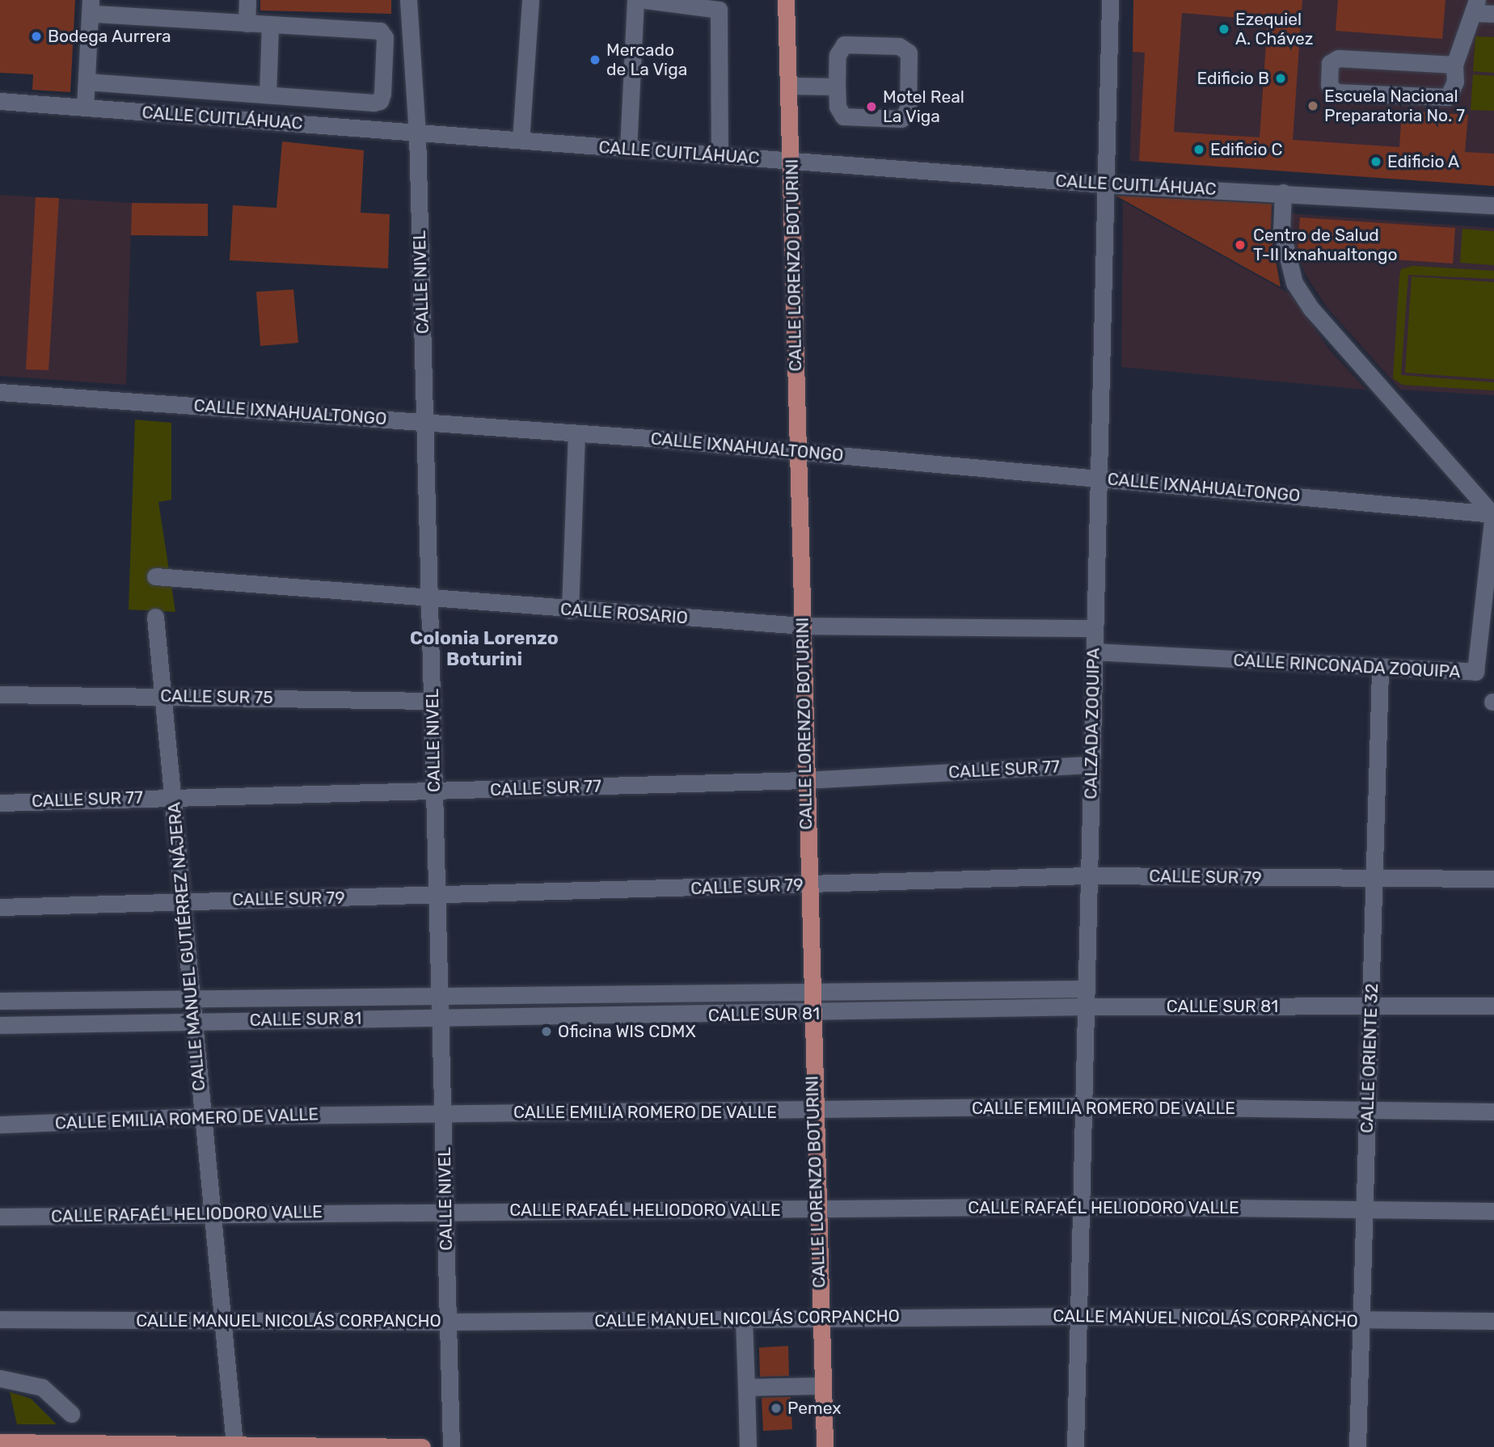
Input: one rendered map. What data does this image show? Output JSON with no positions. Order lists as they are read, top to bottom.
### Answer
{
  "streets": {
    "main road": ["CALLE LORENZO BOTURINI"],
    "street": [
      "CALLE CUITLÁHUAC",
      "CALLE NIVEL",
      "CALLE IXNAHUALTONGO",
      "CALLE ROSARIO",
      "CALLE RINCONADA ZOQUIPA",
      "CALLE SUR 75",
      "CALZADA ZOQUIPA",
      "CALLE SUR 77",
      "CALLE SUR 79",
      "CALLE MANUEL GUTIÉRREZ NÁJERA",
      "CALLE SUR 81",
      "CALLE ORIENTE 32",
      "CALLE EMILIA ROMERO DE VALLE",
      "CALLE RAFAÉL HELIODORO VALLE",
      "CALLE MANUEL NICOLÁS CORPANCHO"
    ]
  },
  "crossings": [
    ["CALLE CUITLÁHUAC", "CALLE LORENZO BOTURINI"],
    ["CALLE CUITLÁHUAC", "CALLE NIVEL"],
    ["CALLE CUITLÁHUAC", "CALZADA ZOQUIPA"],
    ["CALLE LORENZO BOTURINI", "CALLE IXNAHUALTONGO"],
    ["CALLE LORENZO BOTURINI", "CALLE ROSARIO"],
    ["CALLE LORENZO BOTURINI", "CALLE SUR 77"],
    ["CALLE LORENZO BOTURINI", "CALLE SUR 79"],
    ["CALLE LORENZO BOTURINI", "CALLE SUR 81"],
    ["CALLE LORENZO BOTURINI", "CALLE EMILIA ROMERO DE VALLE"],
    ["CALLE LORENZO BOTURINI", "CALLE RAFAÉL HELIODORO VALLE"],
    ["CALLE LORENZO BOTURINI", "CALLE MANUEL NICOLÁS CORPANCHO"],
    ["CALLE NIVEL", "CALLE IXNAHUALTONGO"],
    ["CALLE NIVEL", "CALLE ROSARIO"],
    ["CALLE NIVEL", "CALLE SUR 75"],
    ["CALLE NIVEL", "CALLE SUR 77"],
    ["CALLE NIVEL", "CALLE SUR 79"],
    ["CALLE NIVEL", "CALLE SUR 81"],
    ["CALLE NIVEL", "CALLE EMILIA ROMERO DE VALLE"],
    ["CALLE NIVEL", "CALLE RAFAÉL HELIODORO VALLE"],
    ["CALLE NIVEL", "CALLE MANUEL NICOLÁS CORPANCHO"],
    ["CALLE IXNAHUALTONGO", "CALLE RINCONADA ZOQUIPA"],
    ["CALLE IXNAHUALTONGO", "CALZADA ZOQUIPA"],
    ["CALLE ROSARIO", "CALZADA ZOQUIPA"],
    ["CALLE RINCONADA ZOQUIPA", "CALZADA ZOQUIPA"],
    ["CALLE RINCONADA ZOQUIPA", "CALLE ORIENTE 32"],
    ["CALLE SUR 75", "CALLE MANUEL GUTIÉRREZ NÁJERA"],
    ["CALZADA ZOQUIPA", "CALLE SUR 77"],
    ["CALZADA ZOQUIPA", "CALLE SUR 79"],
    ["CALZADA ZOQUIPA", "CALLE SUR 81"],
    ["CALZADA ZOQUIPA", "CALLE EMILIA ROMERO DE VALLE"],
    ["CALZADA ZOQUIPA", "CALLE RAFAÉL HELIODORO VALLE"],
    ["CALZADA ZOQUIPA", "CALLE MANUEL NICOLÁS CORPANCHO"],
    ["CALLE SUR 77", "CALLE MANUEL GUTIÉRREZ NÁJERA"],
    ["CALLE SUR 79", "CALLE MANUEL GUTIÉRREZ NÁJERA"],
    ["CALLE SUR 79", "CALLE ORIENTE 32"],
    ["CALLE MANUEL GUTIÉRREZ NÁJERA", "CALLE SUR 81"],
    ["CALLE MANUEL GUTIÉRREZ NÁJERA", "CALLE EMILIA ROMERO DE VALLE"],
    ["CALLE MANUEL GUTIÉRREZ NÁJERA", "CALLE RAFAÉL HELIODORO VALLE"],
    ["CALLE MANUEL GUTIÉRREZ NÁJERA", "CALLE MANUEL NICOLÁS CORPANCHO"],
    ["CALLE SUR 81", "CALLE ORIENTE 32"],
    ["CALLE ORIENTE 32", "CALLE EMILIA ROMERO DE VALLE"],
    ["CALLE ORIENTE 32", "CALLE RAFAÉL HELIODORO VALLE"],
    ["CALLE ORIENTE 32", "CALLE MANUEL NICOLÁS CORPANCHO"]
  ],
  "districts": ["Colonia Lorenzo Boturini"],
  "places": [
    "Ezequiel A. Chávez",
    "Bodega Aurrera",
    "Mercado de La Viga",
    "Edificio B",
    "Escuela Nacional Preparatoria No. 7",
    "Motel Real La Viga",
    "Edificio C",
    "Edificio A",
    "Centro de Salud T-II Ixnahualtongo",
    "Oficina WIS CDMX",
    "Pemex"
  ]
}
